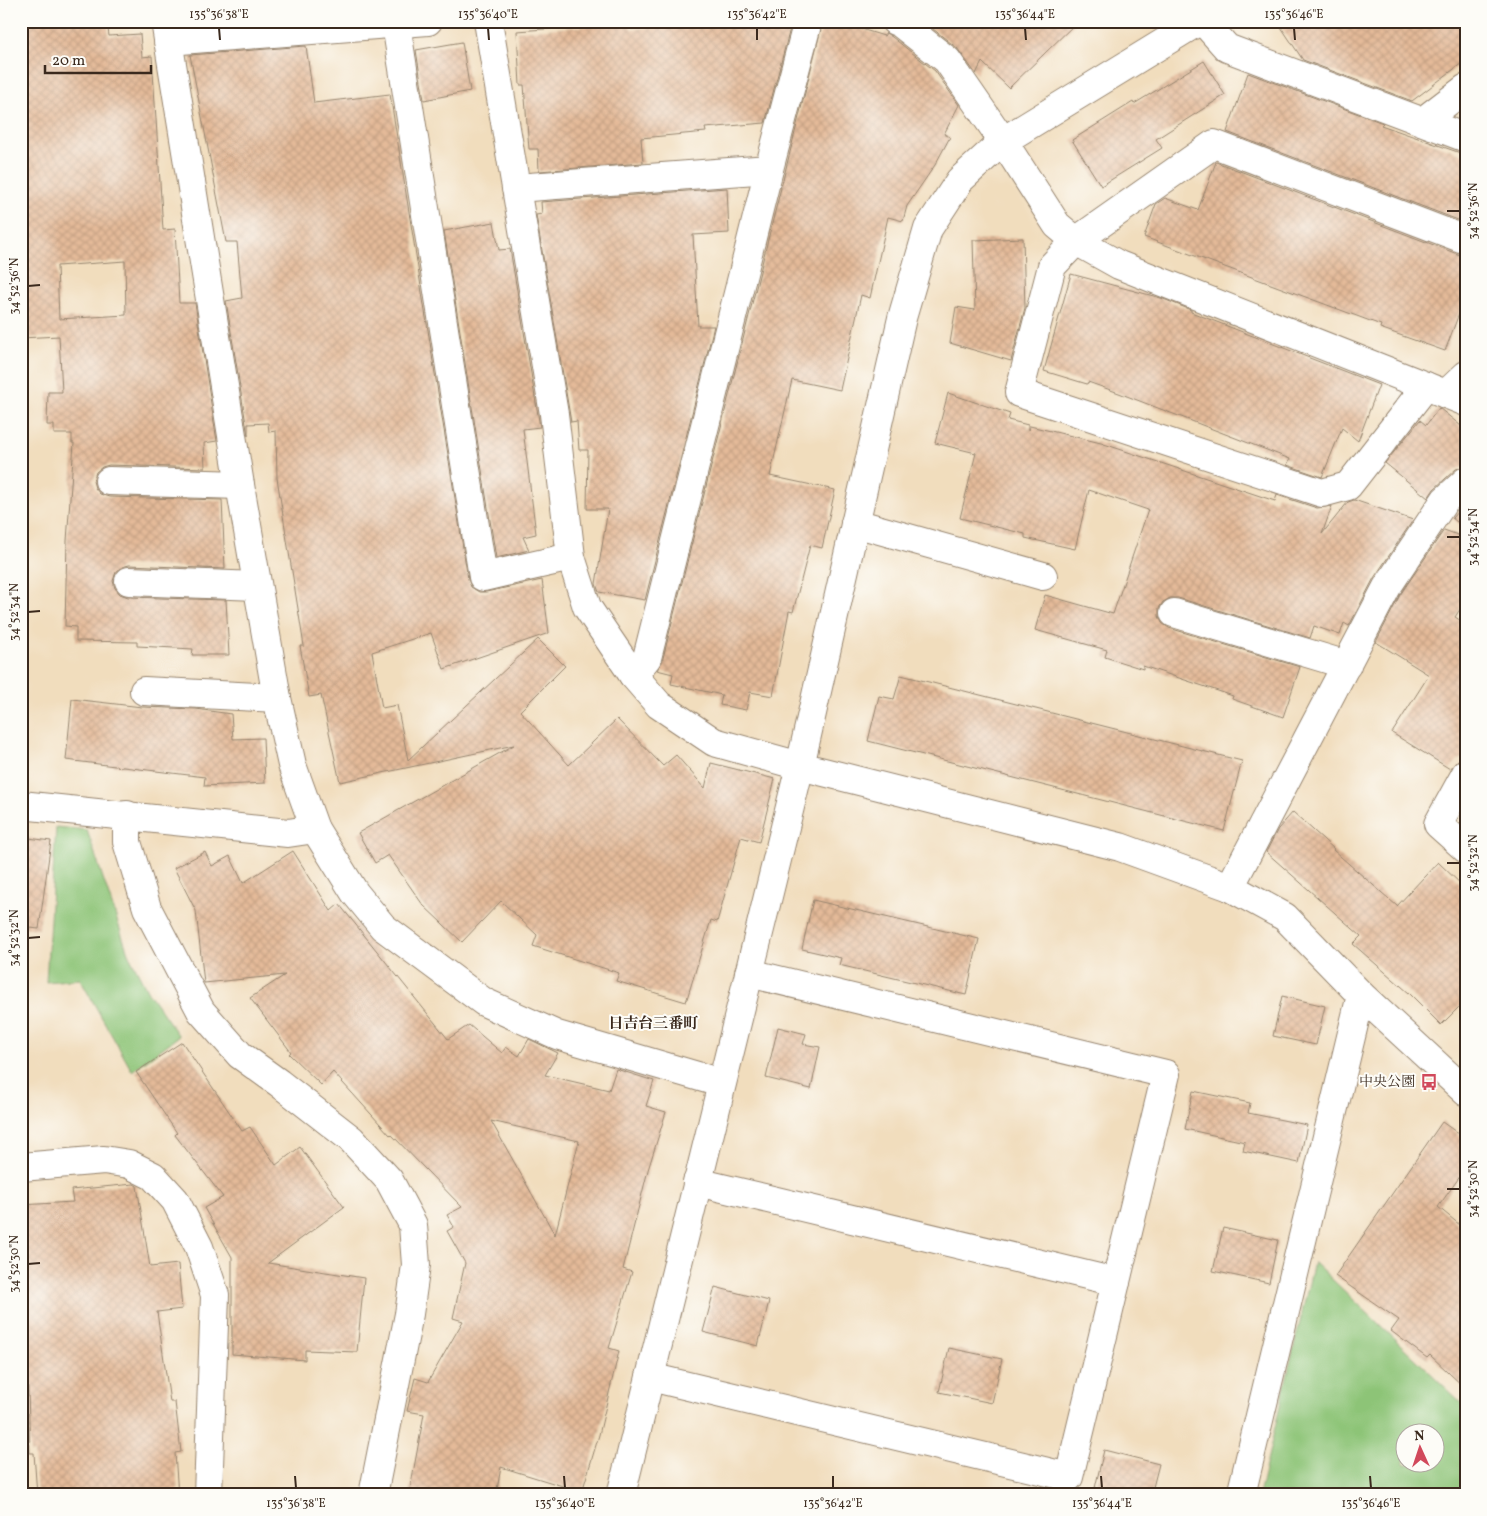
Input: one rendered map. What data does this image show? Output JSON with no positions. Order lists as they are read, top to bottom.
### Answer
{
  "districts": ["日吉台三番町"],
  "places": {
    "bus stop": ["中央公園"]
  },
  "scale_bar": "20 m",
  "north": "top",
  "coordinates": [
    "135°36'38\"E",
    "135°36'40\"E",
    "135°36'42\"E",
    "135°36'44\"E",
    "135°36'46\"E",
    "34°52'36\"N",
    "34°52'34\"N",
    "34°52'32\"N",
    "34°52'30\"N"
  ]
}
